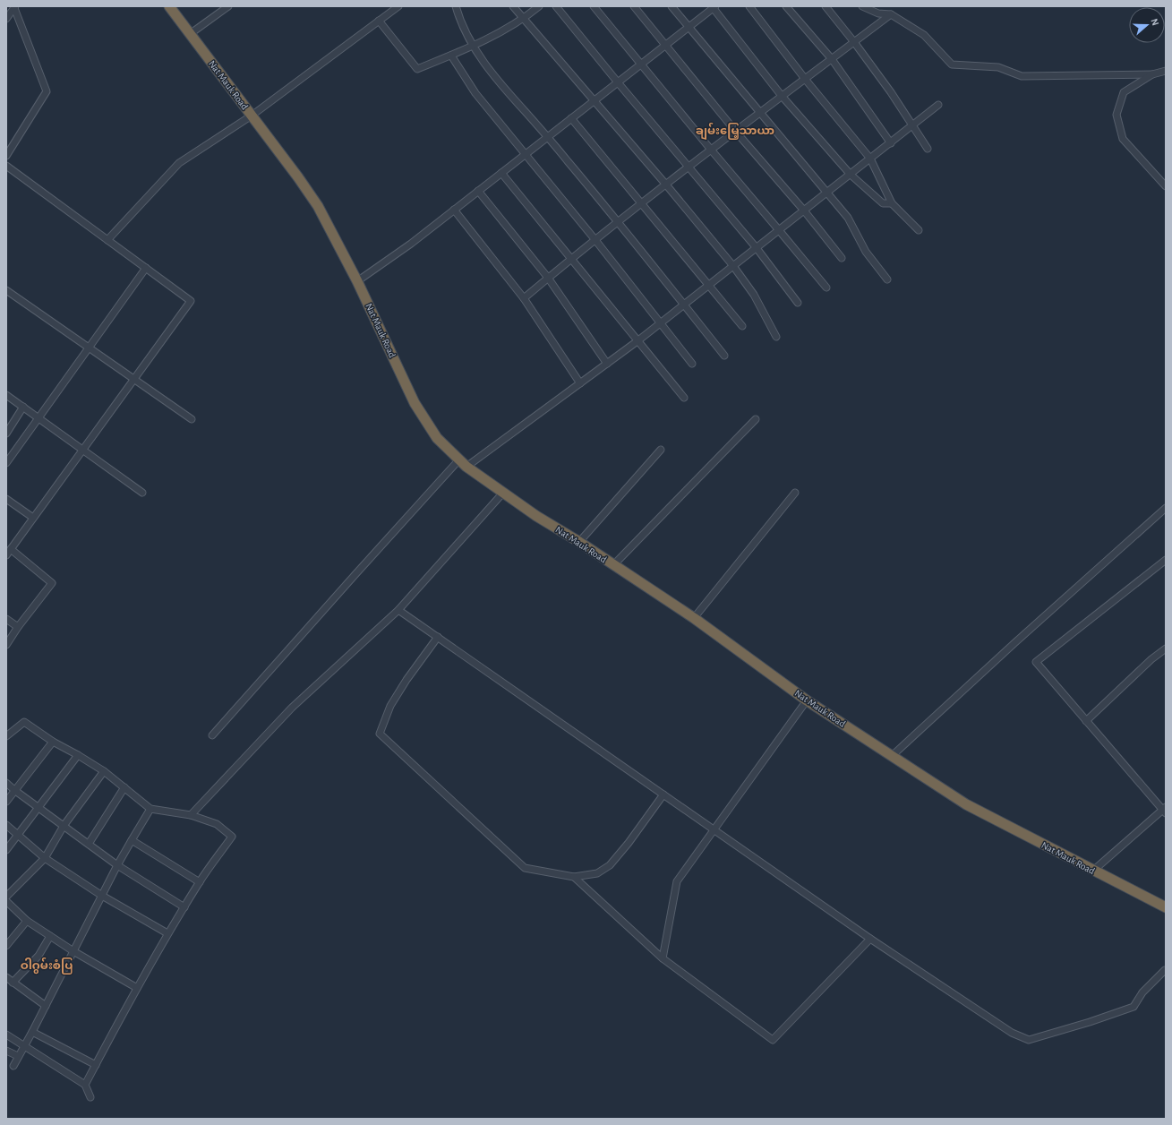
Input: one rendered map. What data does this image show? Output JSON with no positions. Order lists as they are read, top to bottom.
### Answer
{
  "streets": {
    "highway": ["Nat Mauk Road"]
  },
  "districts": ["ချမ်းမြေ့သာယာ", "ဝါဂွမ်းစံပြ"],
  "north": "right"
}
